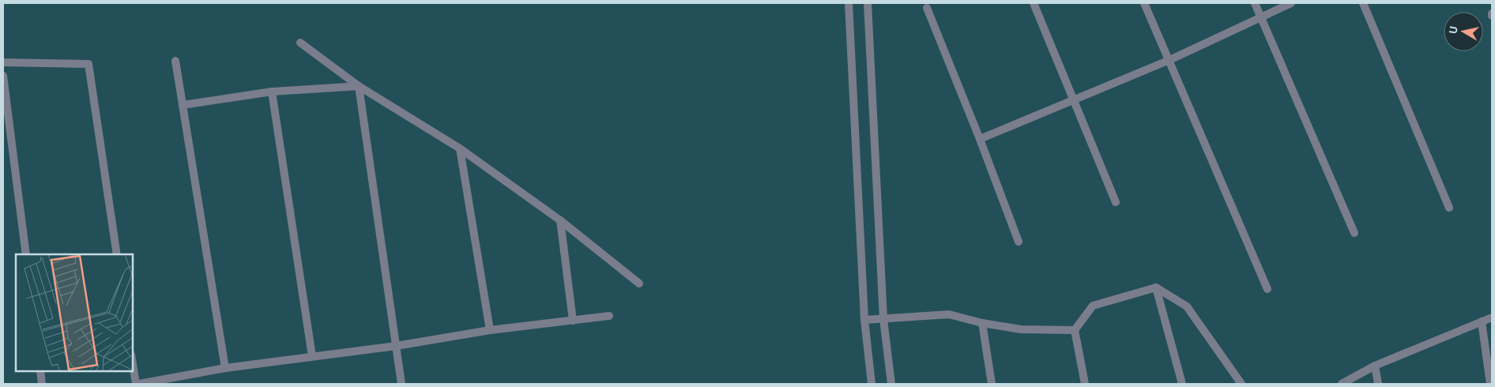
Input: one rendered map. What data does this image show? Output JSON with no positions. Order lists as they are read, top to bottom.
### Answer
{
  "north": "left"
}
